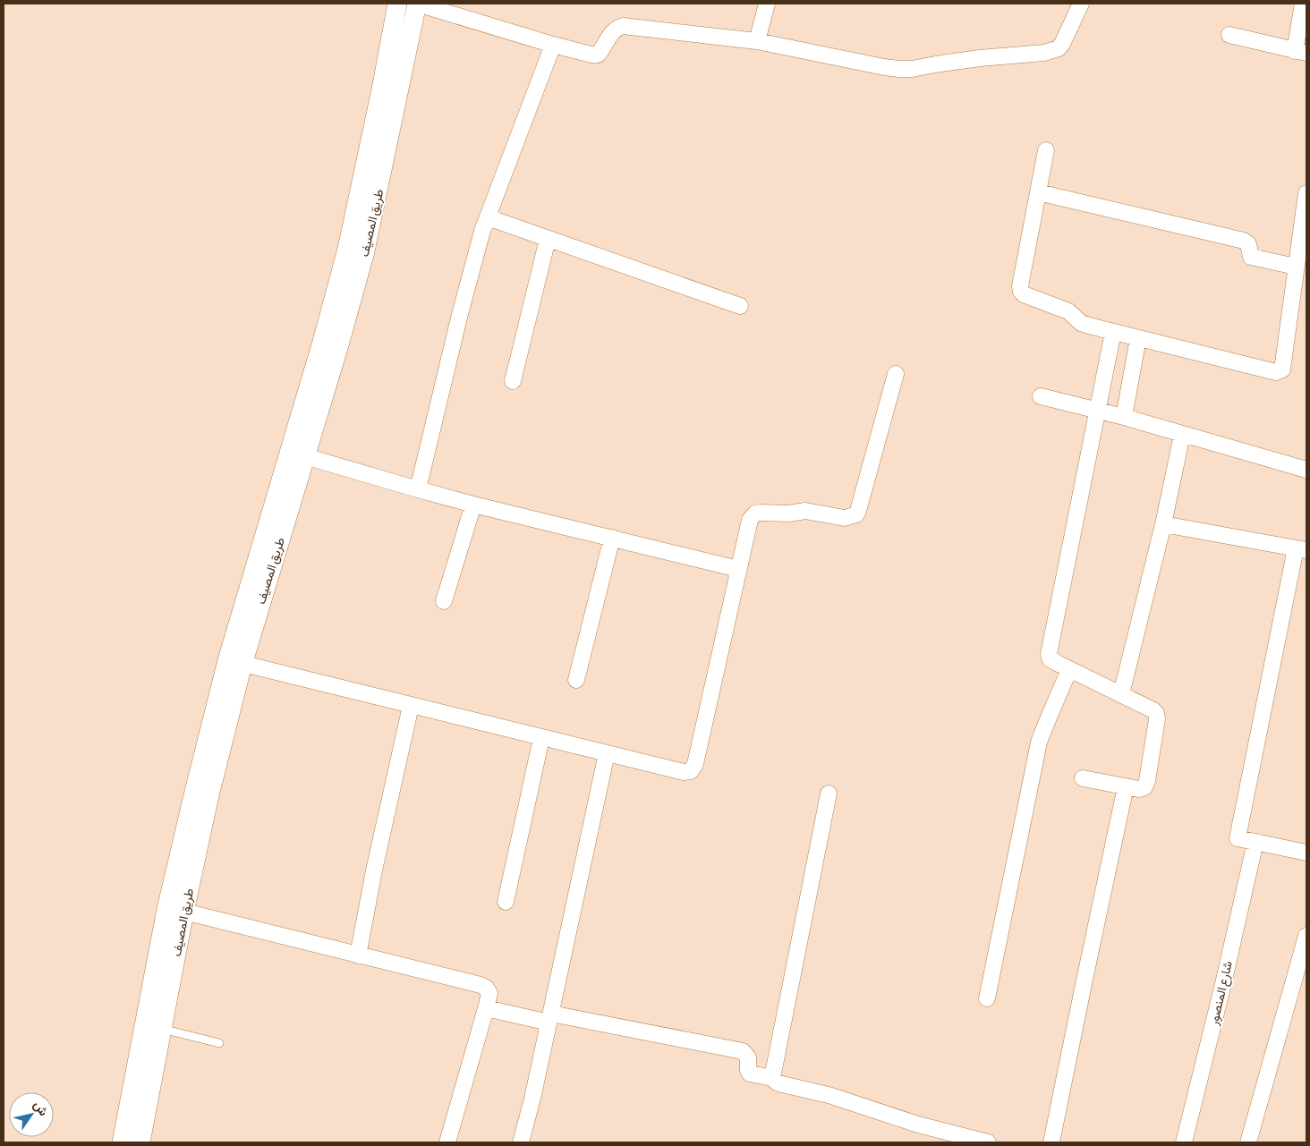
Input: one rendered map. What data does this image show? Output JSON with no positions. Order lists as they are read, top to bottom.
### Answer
{
  "streets": {
    "street": ["طريق المصيف", "شارع المنصور"]
  },
  "north": "top right"
}
